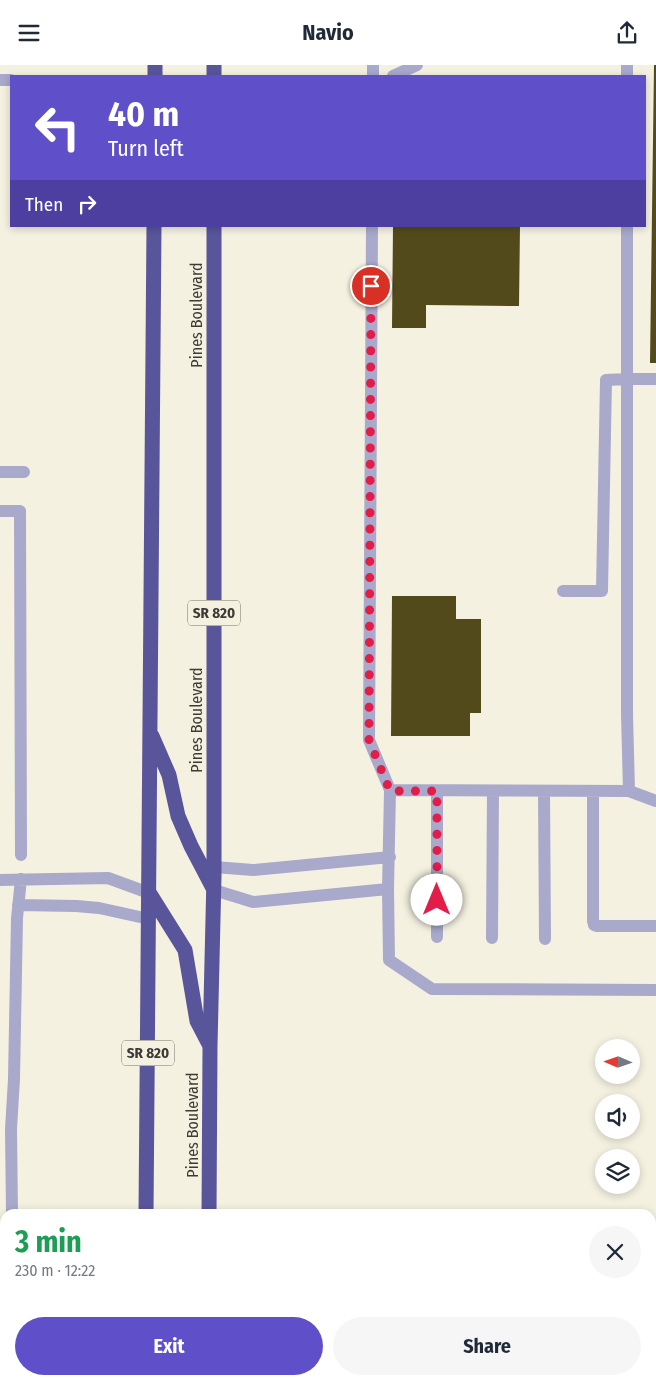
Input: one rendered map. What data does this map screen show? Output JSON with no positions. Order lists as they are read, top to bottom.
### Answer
{
  "streets": {
    "highway": ["Pines Boulevard", "SR 820"]
  },
  "north": "left",
  "page": {
    "header": "Navio",
    "turn": ["40 m", "Turn left"],
    "then": "Then",
    "heading": ["3 min", "230 m · 12:22"],
    "buttons": ["Exit", "Share"]
  }
}
